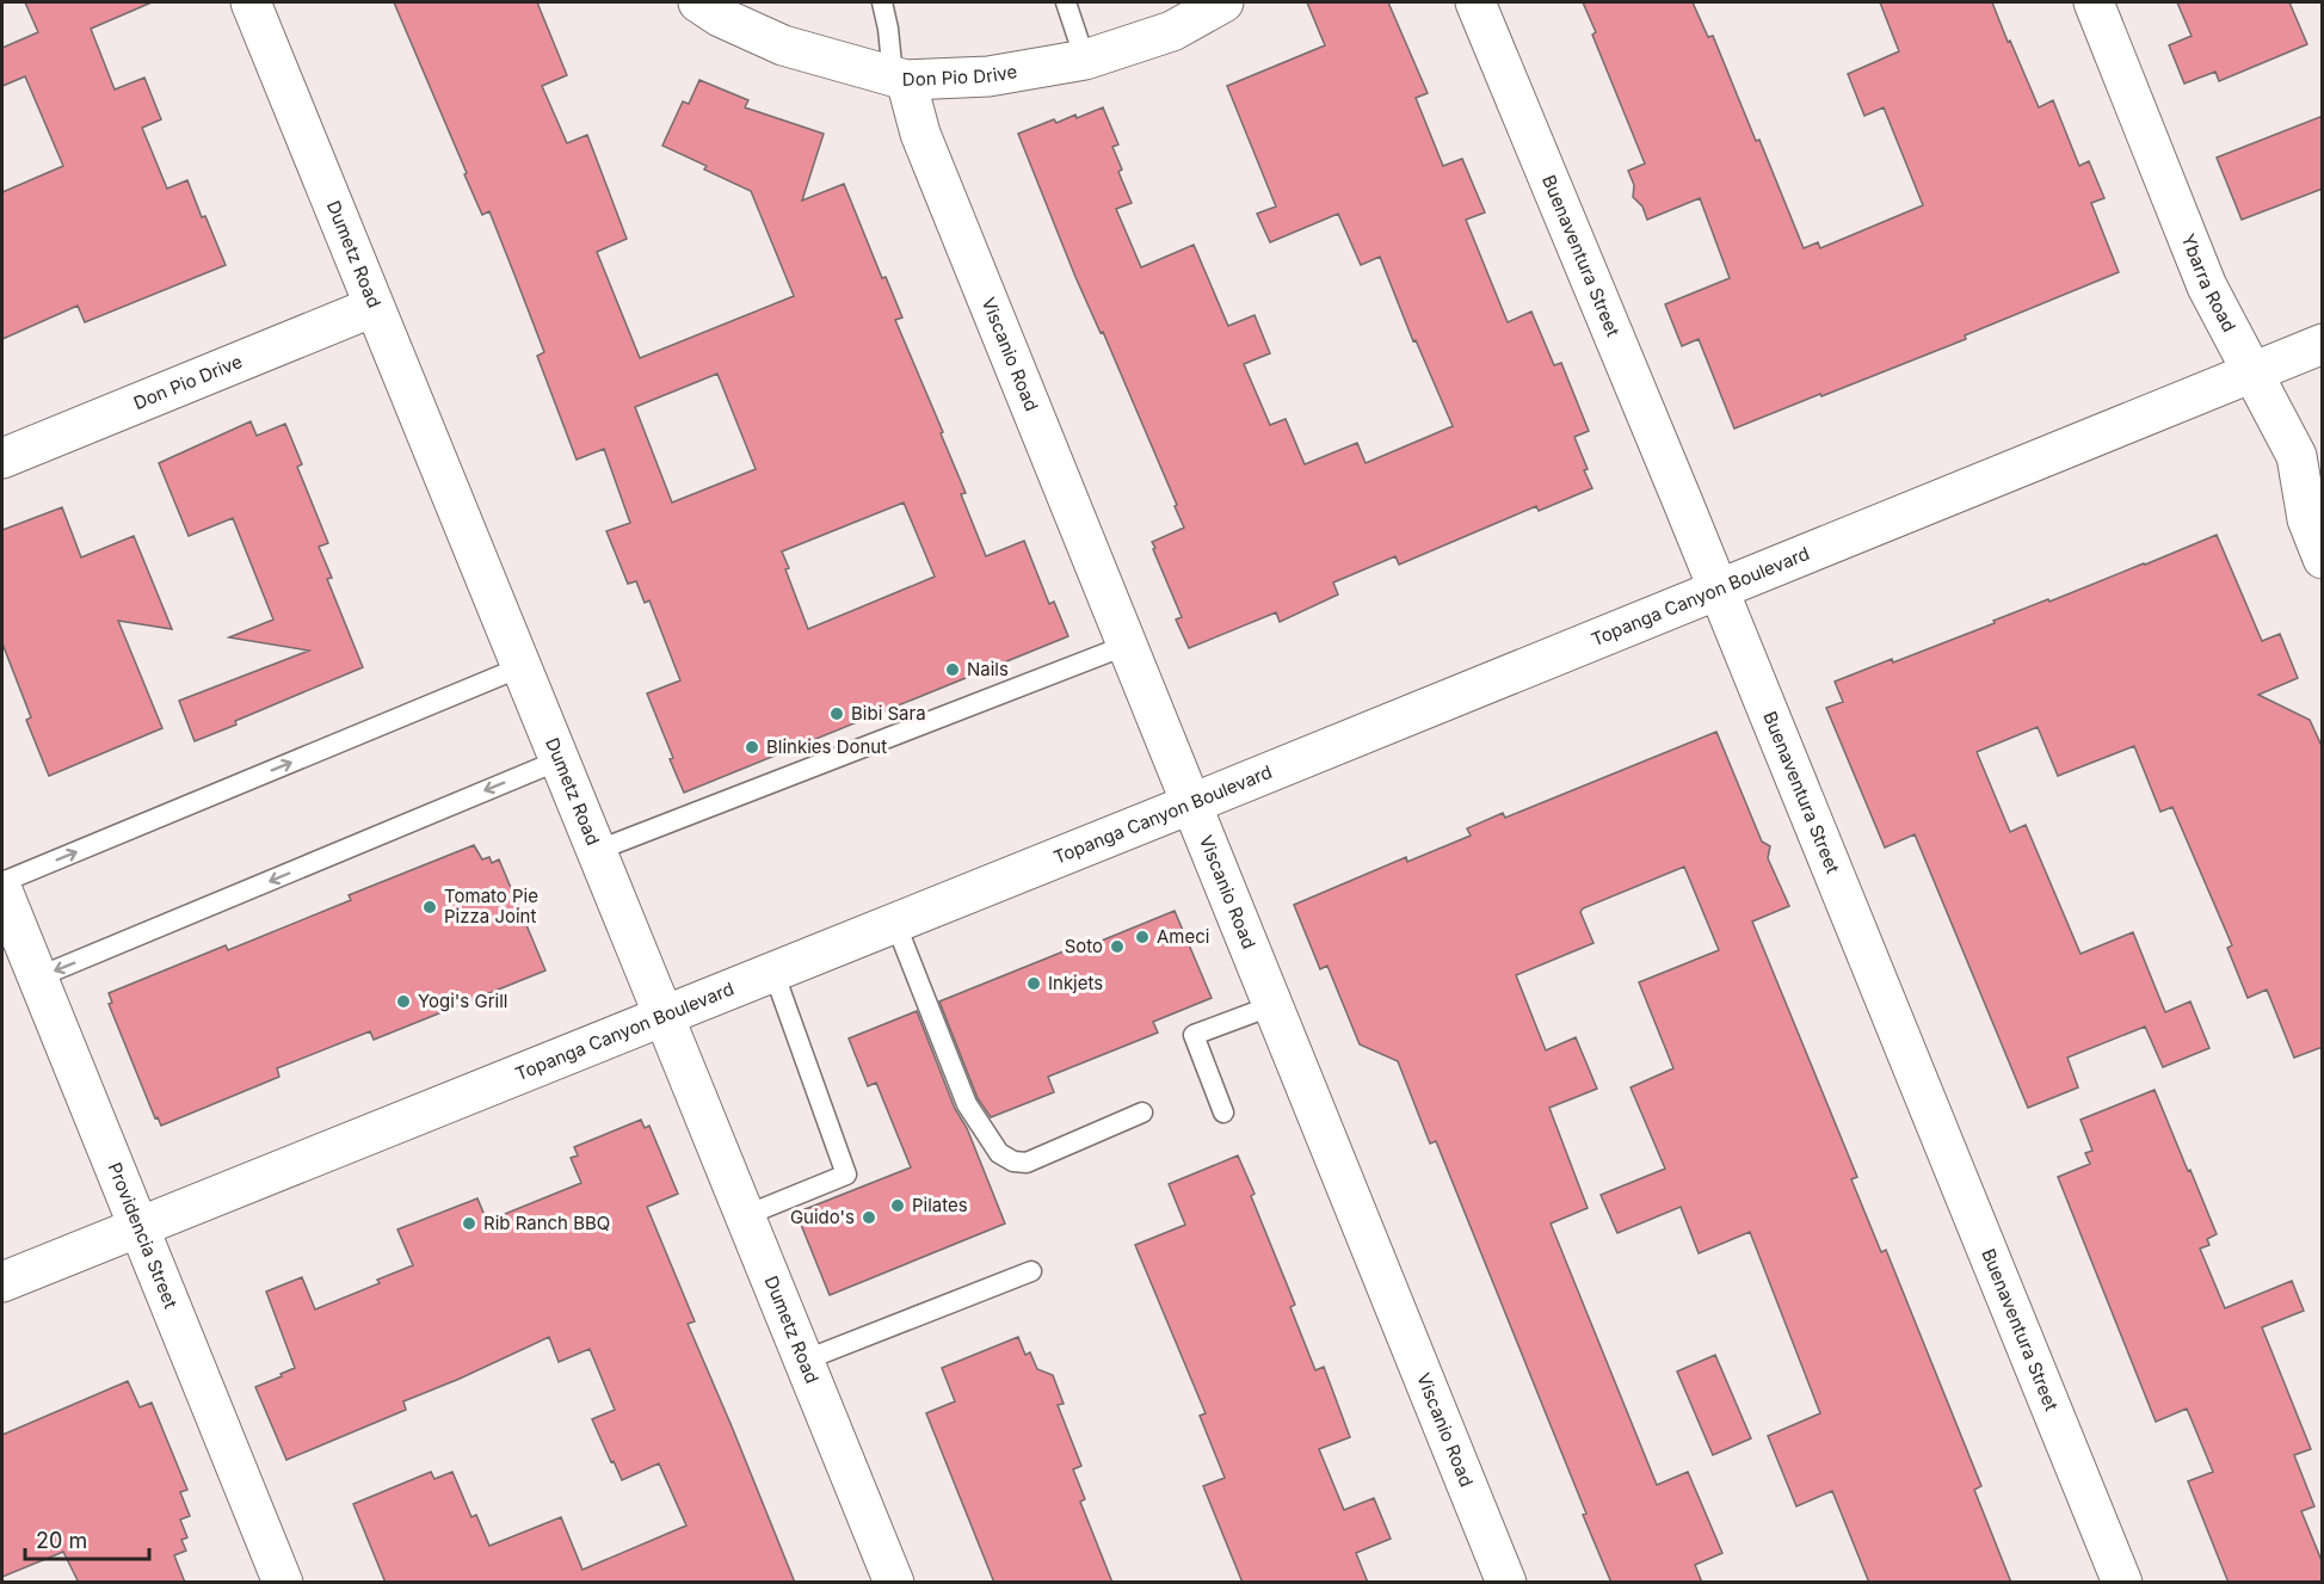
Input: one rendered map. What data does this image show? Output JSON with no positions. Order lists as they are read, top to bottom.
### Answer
{
  "streets": {
    "street": [
      "Don Pio Drive",
      "Dumetz Road",
      "Buenaventura Street",
      "Ybarra Road",
      "Viscanio Road",
      "Topanga Canyon Boulevard",
      "Providencia Street"
    ]
  },
  "crossings": [
    ["Don Pio Drive", "Dumetz Road"],
    ["Don Pio Drive", "Viscanio Road"],
    ["Dumetz Road", "Topanga Canyon Boulevard"],
    ["Buenaventura Street", "Topanga Canyon Boulevard"],
    ["Ybarra Road", "Topanga Canyon Boulevard"],
    ["Viscanio Road", "Topanga Canyon Boulevard"],
    ["Topanga Canyon Boulevard", "Providencia Street"]
  ],
  "places": [
    "Nails",
    "Bibi Sara",
    "Blinkies Donut",
    "Tomato Pie Pizza Joint",
    "Ameci",
    "Soto",
    "Inkjets",
    "Yogi's Grill",
    "Pilates",
    "Guido's",
    "Rib Ranch BBQ"
  ],
  "scale_bar": "20 m"
}
